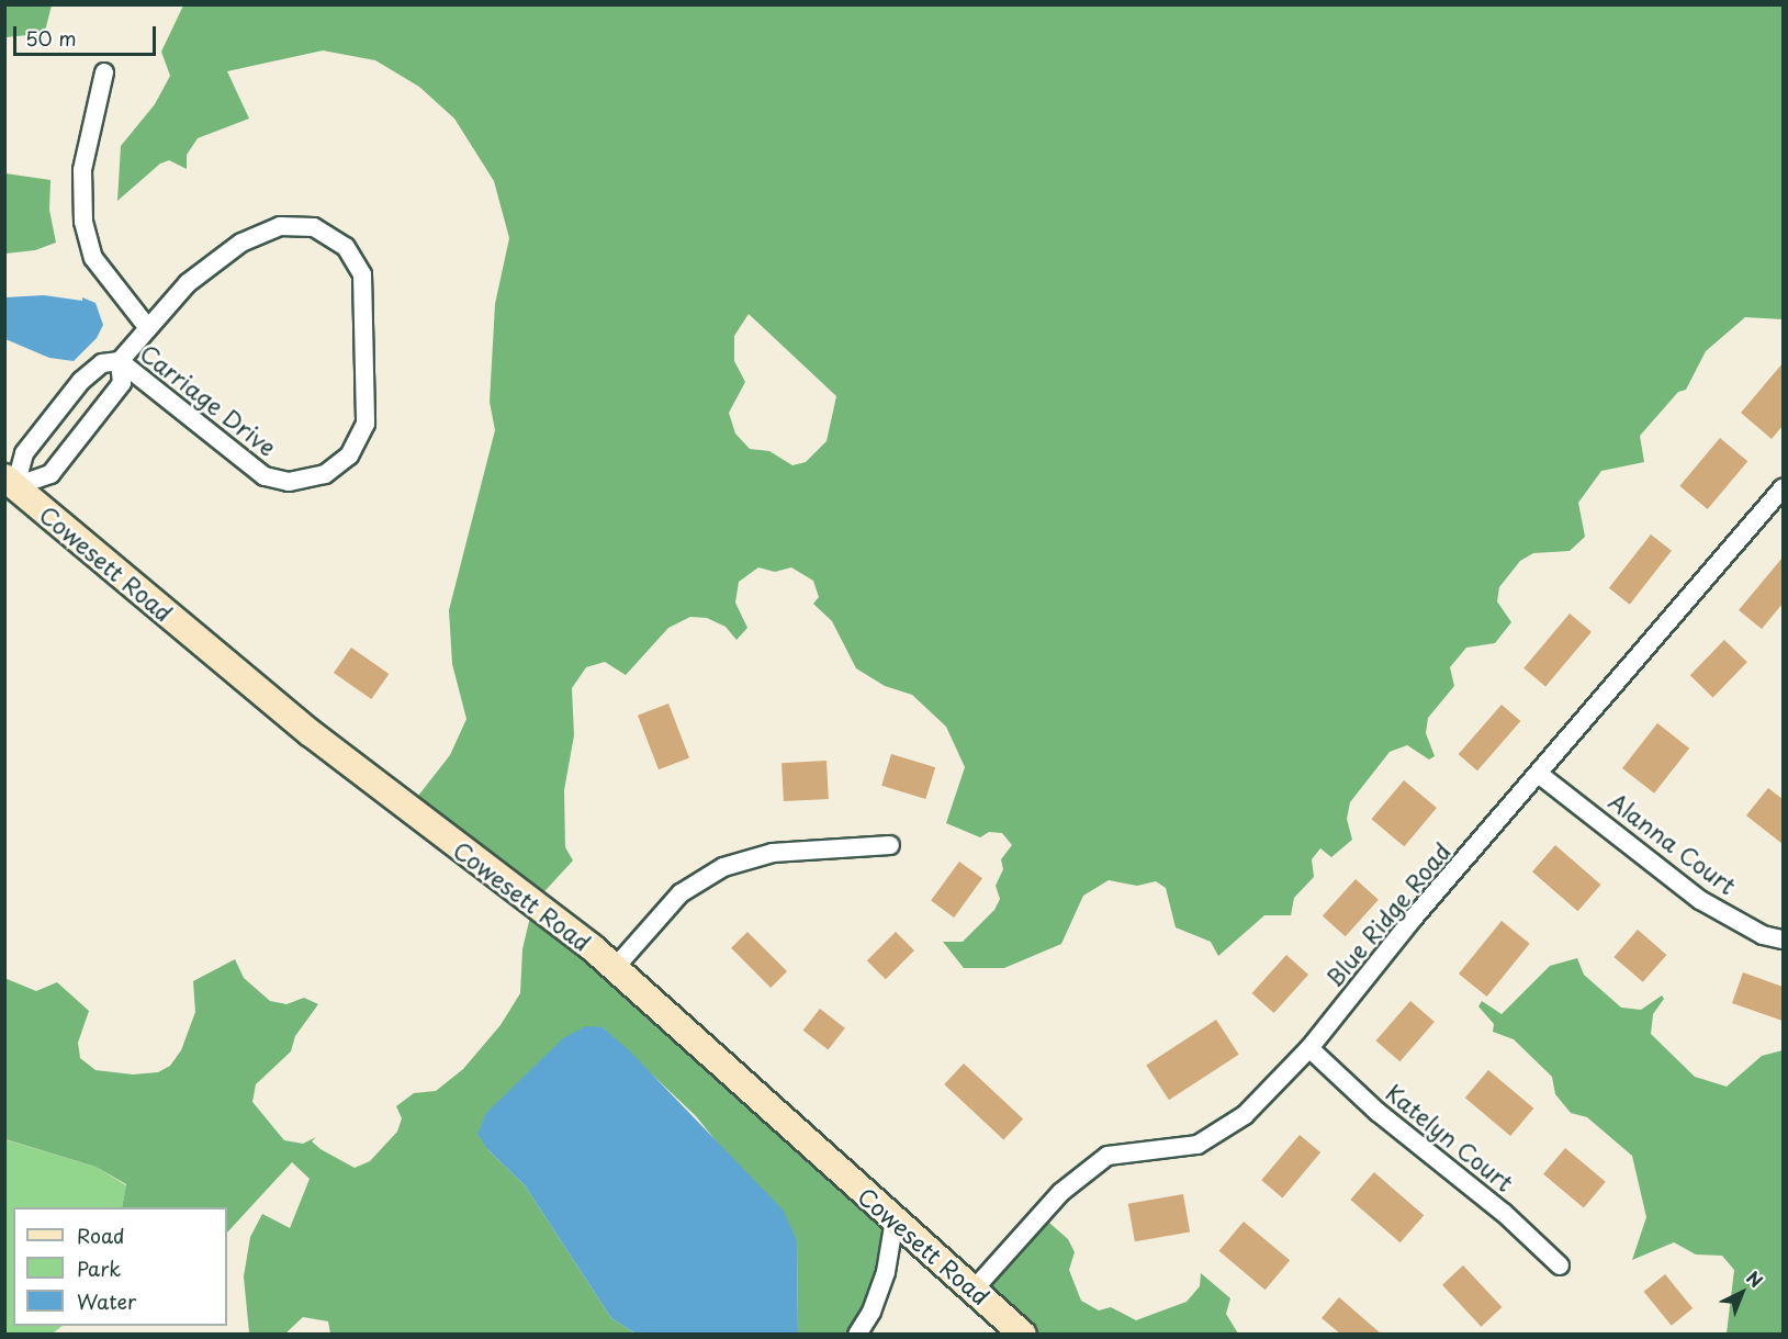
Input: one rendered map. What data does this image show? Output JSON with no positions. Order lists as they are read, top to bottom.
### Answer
{
  "streets": {
    "main road": ["Cowesett Road"],
    "street": [
      "Carriage Drive",
      "Alanna Court",
      "Blue Ridge Road",
      "Katelyn Court"
    ]
  },
  "crossings": [
    ["Carriage Drive", "Cowesett Road"],
    ["Cowesett Road", "Blue Ridge Road"],
    ["Alanna Court", "Blue Ridge Road"],
    ["Blue Ridge Road", "Katelyn Court"]
  ],
  "legend": ["Road", "Park", "Water"],
  "scale_bar": "50 m",
  "north": "top right"
}
